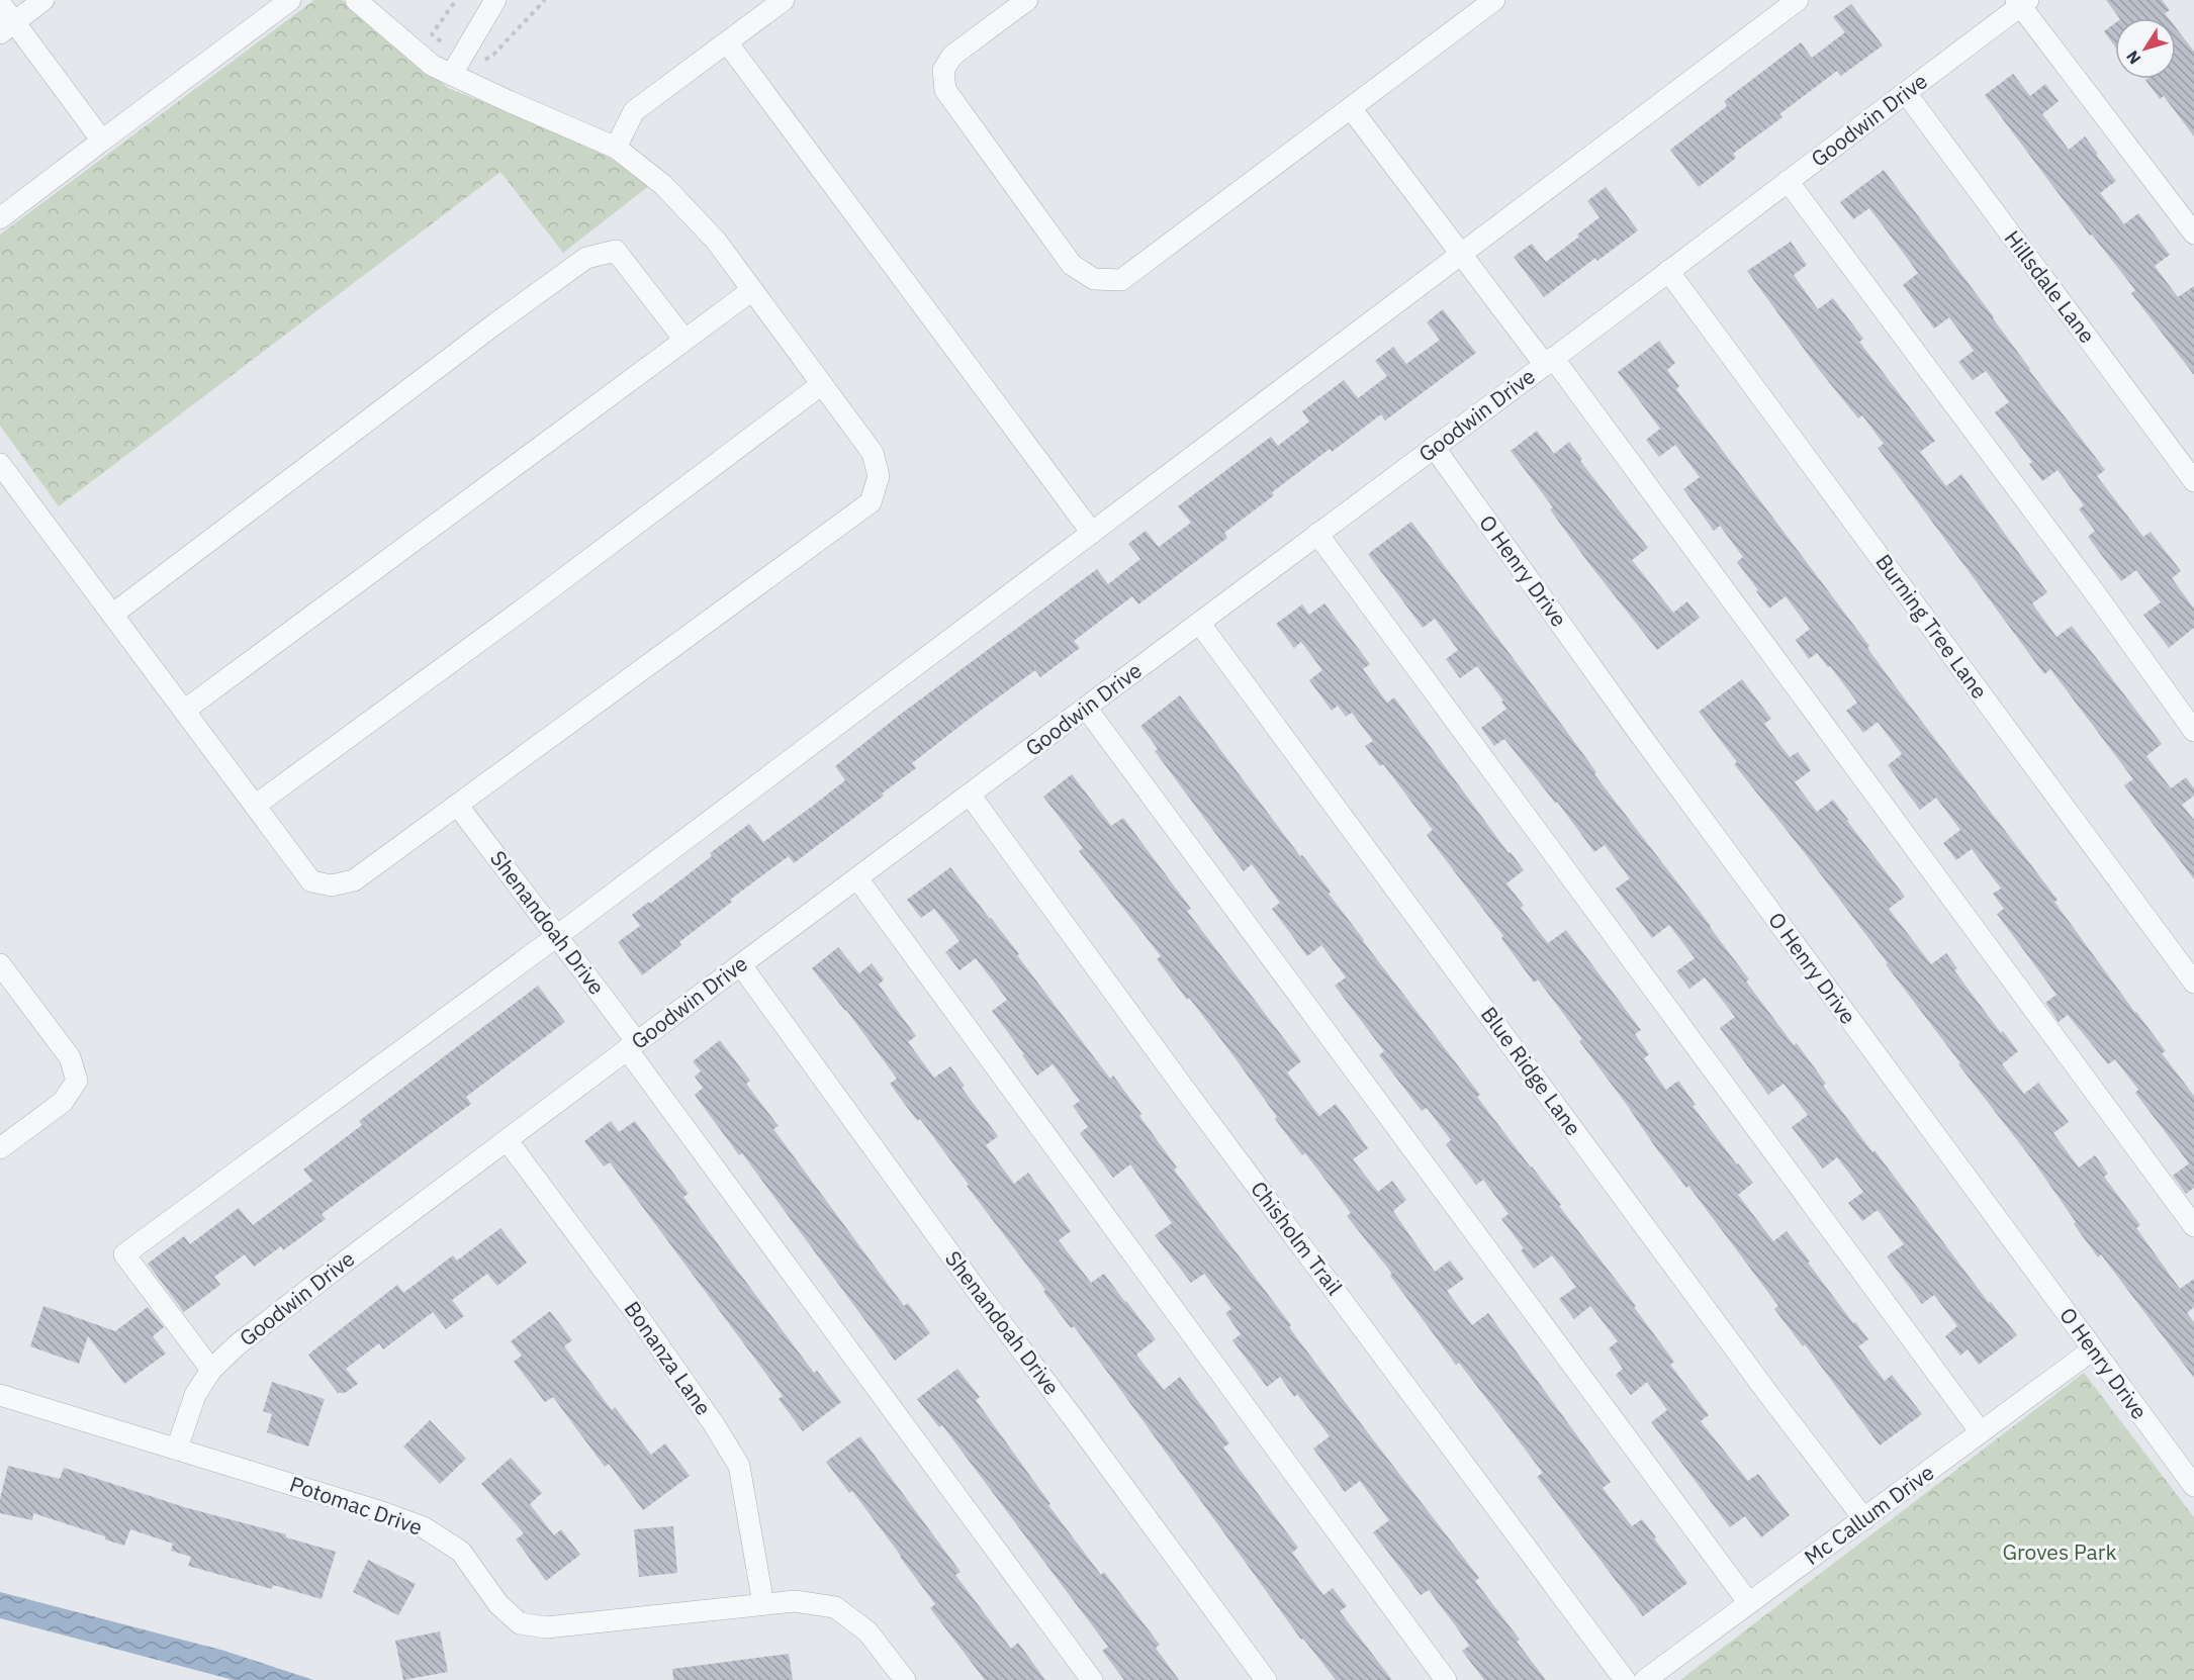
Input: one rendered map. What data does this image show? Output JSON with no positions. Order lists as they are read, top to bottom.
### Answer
{
  "streets": {
    "street": [
      "Goodwin Drive",
      "Hillsdale Lane",
      "O Henry Drive",
      "Burning Tree Lane",
      "Shenandoah Drive",
      "Blue Ridge Lane",
      "Chisholm Trail",
      "Bonanza Lane",
      "Potomac Drive",
      "Mc Callum Drive"
    ]
  },
  "crossings": [
    ["Goodwin Drive", "Hillsdale Lane"],
    ["Goodwin Drive", "O Henry Drive"],
    ["Goodwin Drive", "Burning Tree Lane"],
    ["Goodwin Drive", "Shenandoah Drive"],
    ["Goodwin Drive", "Blue Ridge Lane"],
    ["Goodwin Drive", "Chisholm Trail"],
    ["Goodwin Drive", "Bonanza Lane"],
    ["Goodwin Drive", "Potomac Drive"],
    ["O Henry Drive", "Mc Callum Drive"],
    ["Blue Ridge Lane", "Mc Callum Drive"],
    ["Bonanza Lane", "Potomac Drive"]
  ],
  "parks": ["Groves Park"],
  "north": "bottom left"
}
